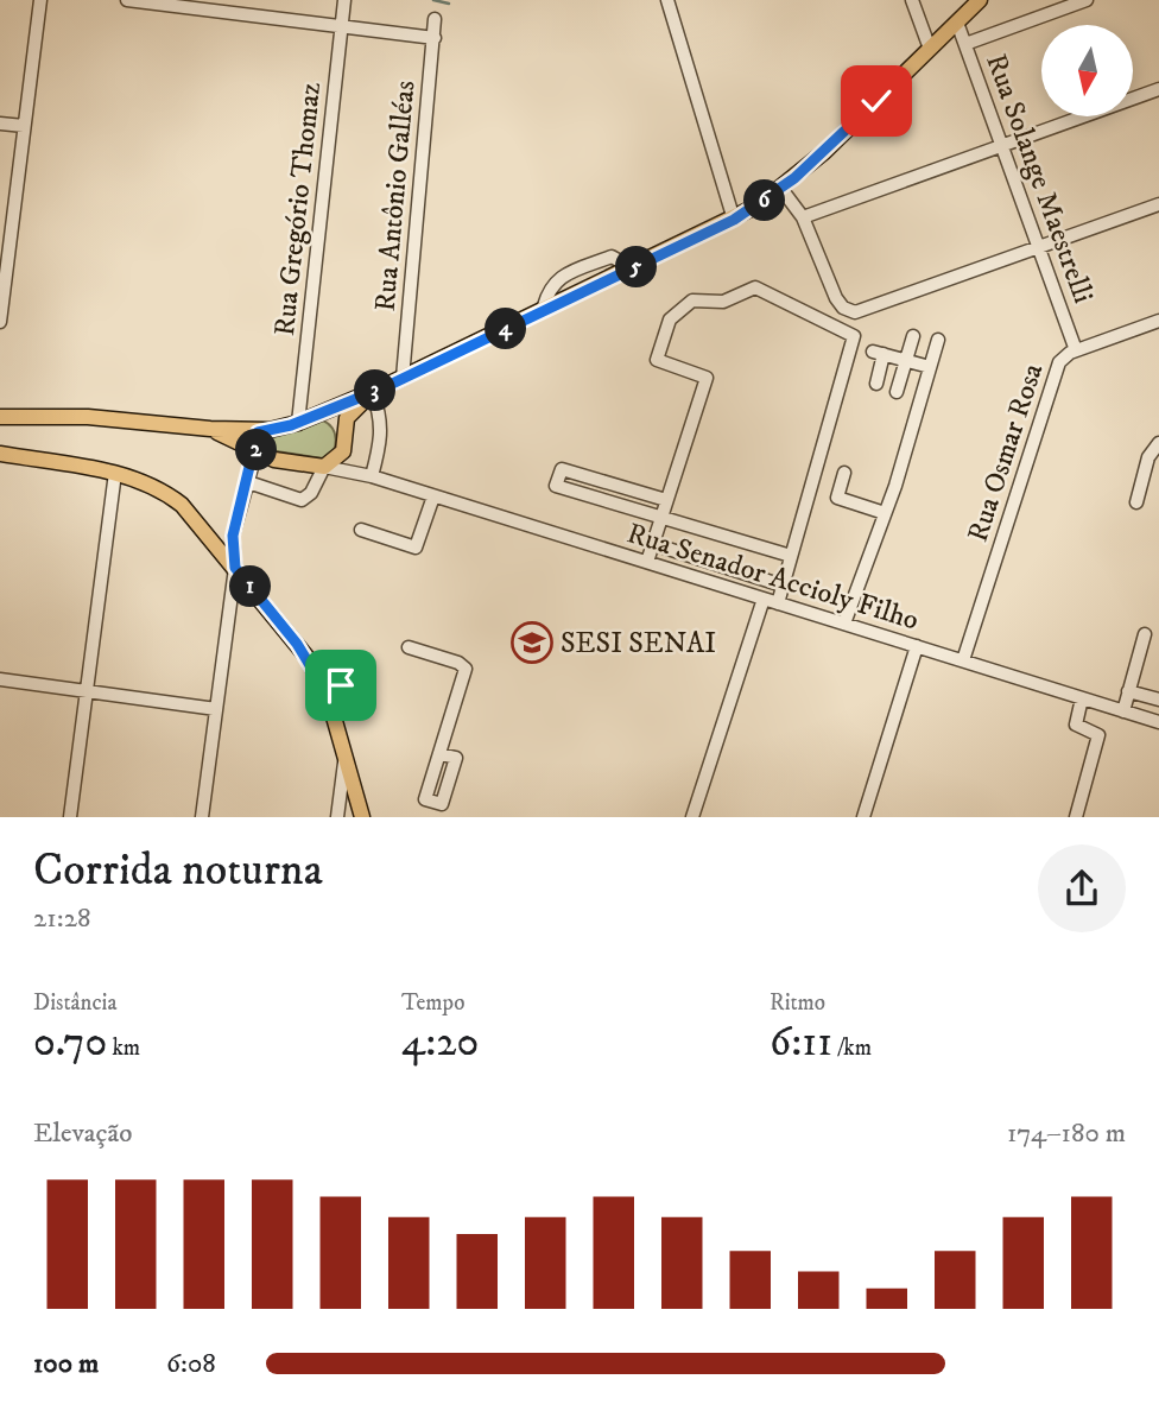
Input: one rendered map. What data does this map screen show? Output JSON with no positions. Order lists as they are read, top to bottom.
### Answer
{
  "streets": {
    "street": [
      "Rua Solange Maestrelli",
      "Rua Antônio Galléas",
      "Rua Gregório Thomaz",
      "Rua Osmar Rosa",
      "Rua Senador Accioly Filho"
    ]
  },
  "crossings": [
    ["Rua Solange Maestrelli", "Rua Osmar Rosa"],
    ["Rua Osmar Rosa", "Rua Senador Accioly Filho"]
  ],
  "places": {
    "school or university": ["SESI SENAI"]
  },
  "north": "bottom",
  "page": {
    "pins": [
      "6",
      "5",
      "4",
      "3",
      "2",
      "1"
    ],
    "heading": ["Corrida noturna", "21:28"],
    "stats": [
      ["Distância", "0.70 km"],
      ["Tempo", "4:20"],
      ["Ritmo", "6:11 /km"]
    ],
    "chart": ["Elevação", "174–180 m"],
    "list": [
      {
        "name": "100 m",
        "note": "6:08"
      }
    ]
  }
}
